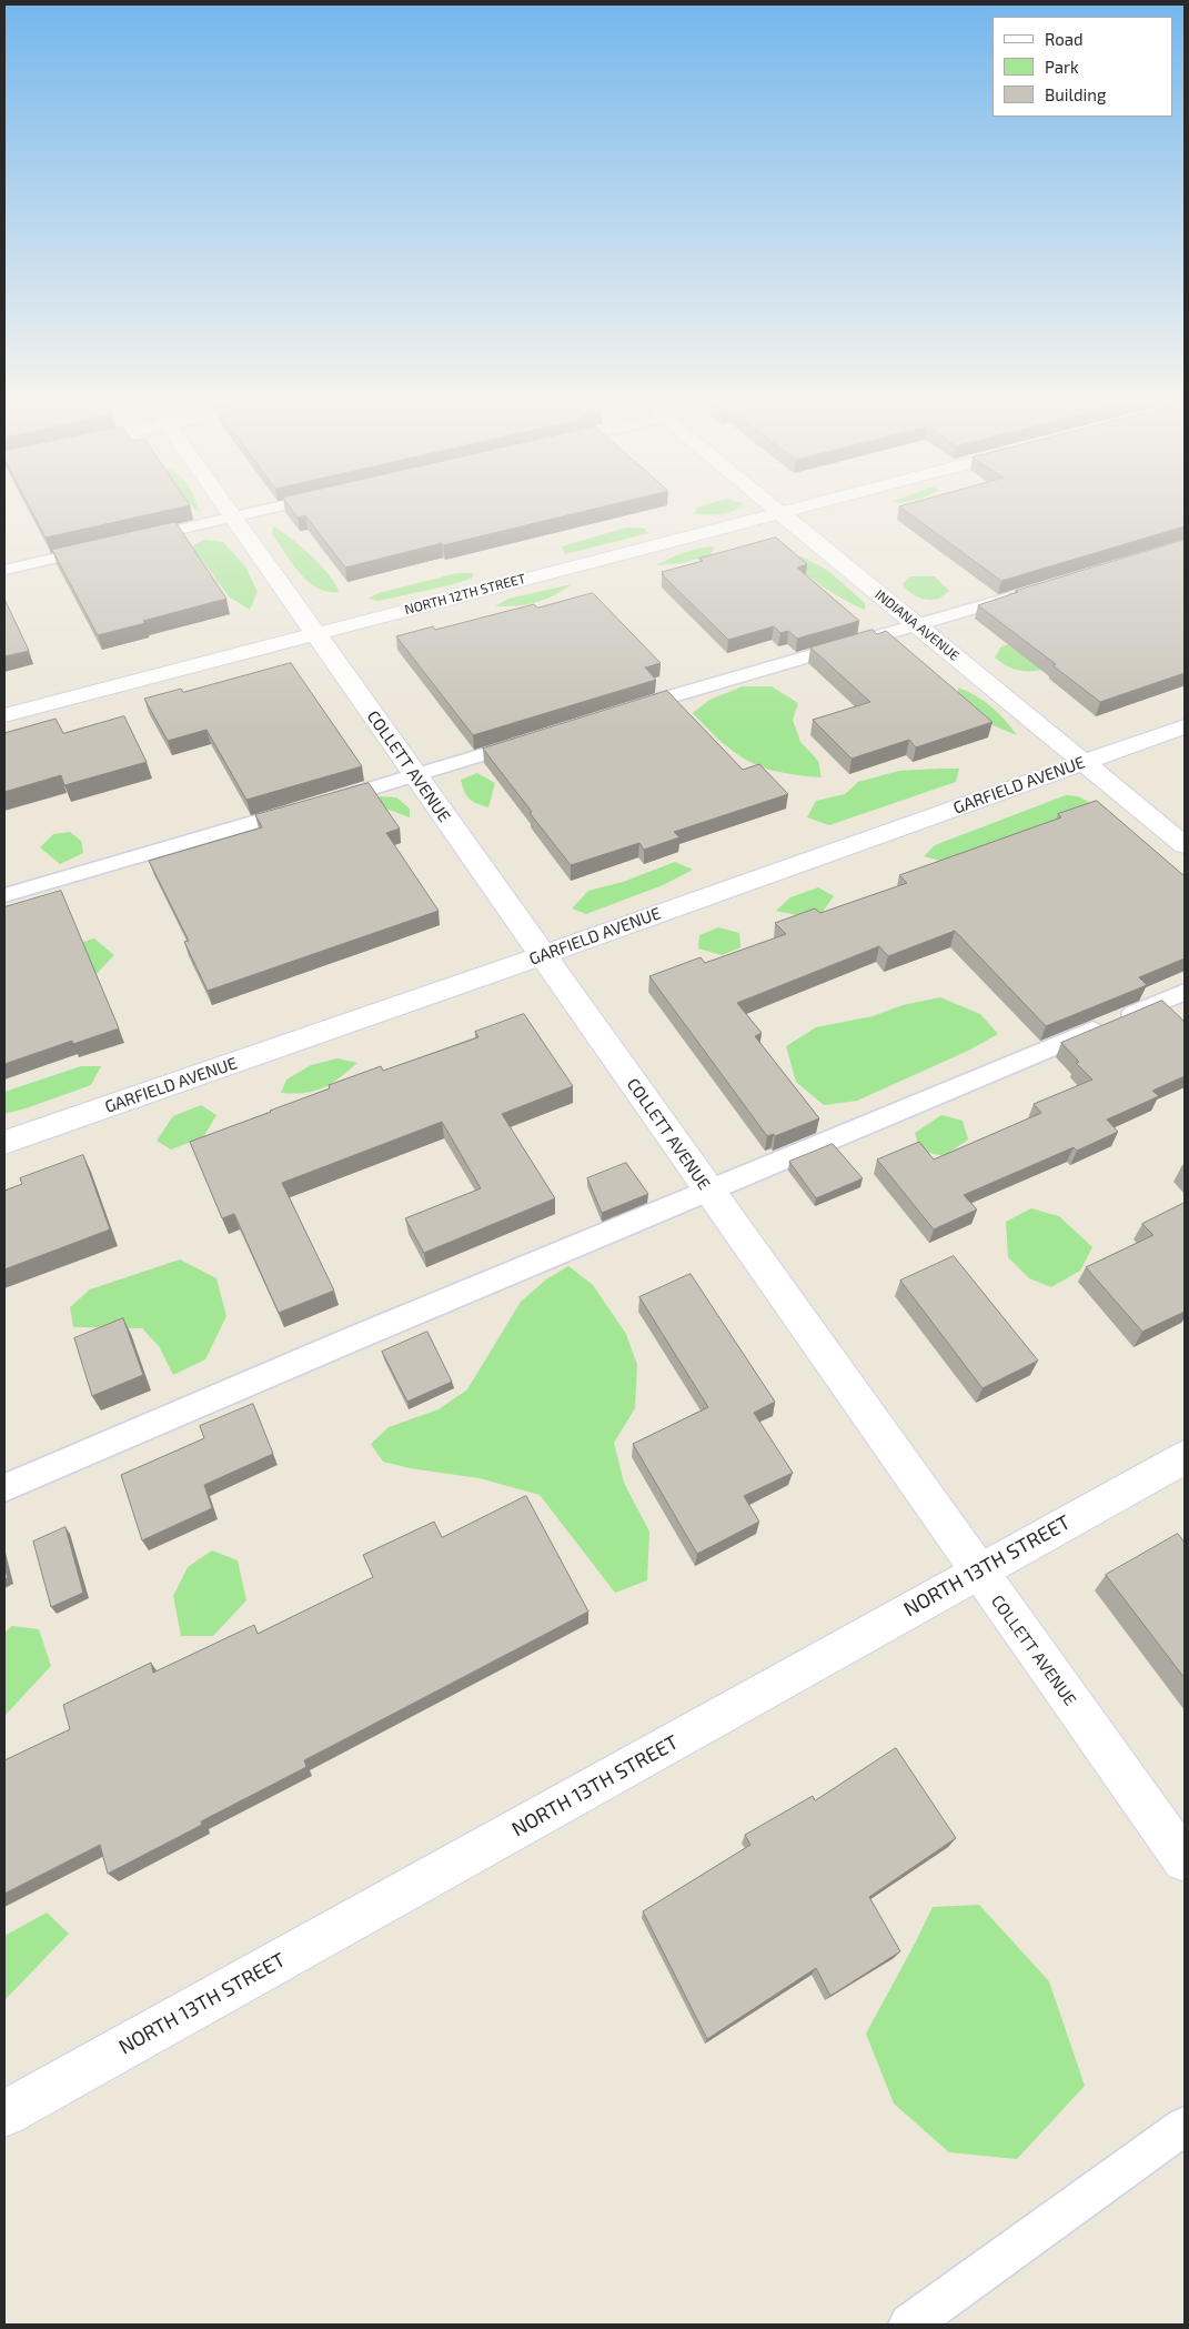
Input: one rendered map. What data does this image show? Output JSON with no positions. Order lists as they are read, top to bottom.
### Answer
{
  "streets": {
    "street": [
      "NORTH 12TH STREET",
      "INDIANA AVENUE",
      "COLLETT AVENUE",
      "GARFIELD AVENUE",
      "NORTH 13TH STREET"
    ]
  },
  "crossings": [
    ["NORTH 12TH STREET", "COLLETT AVENUE"],
    ["INDIANA AVENUE", "GARFIELD AVENUE"],
    ["COLLETT AVENUE", "GARFIELD AVENUE"],
    ["COLLETT AVENUE", "NORTH 13TH STREET"]
  ],
  "legend": ["Road", "Park", "Building"]
}
